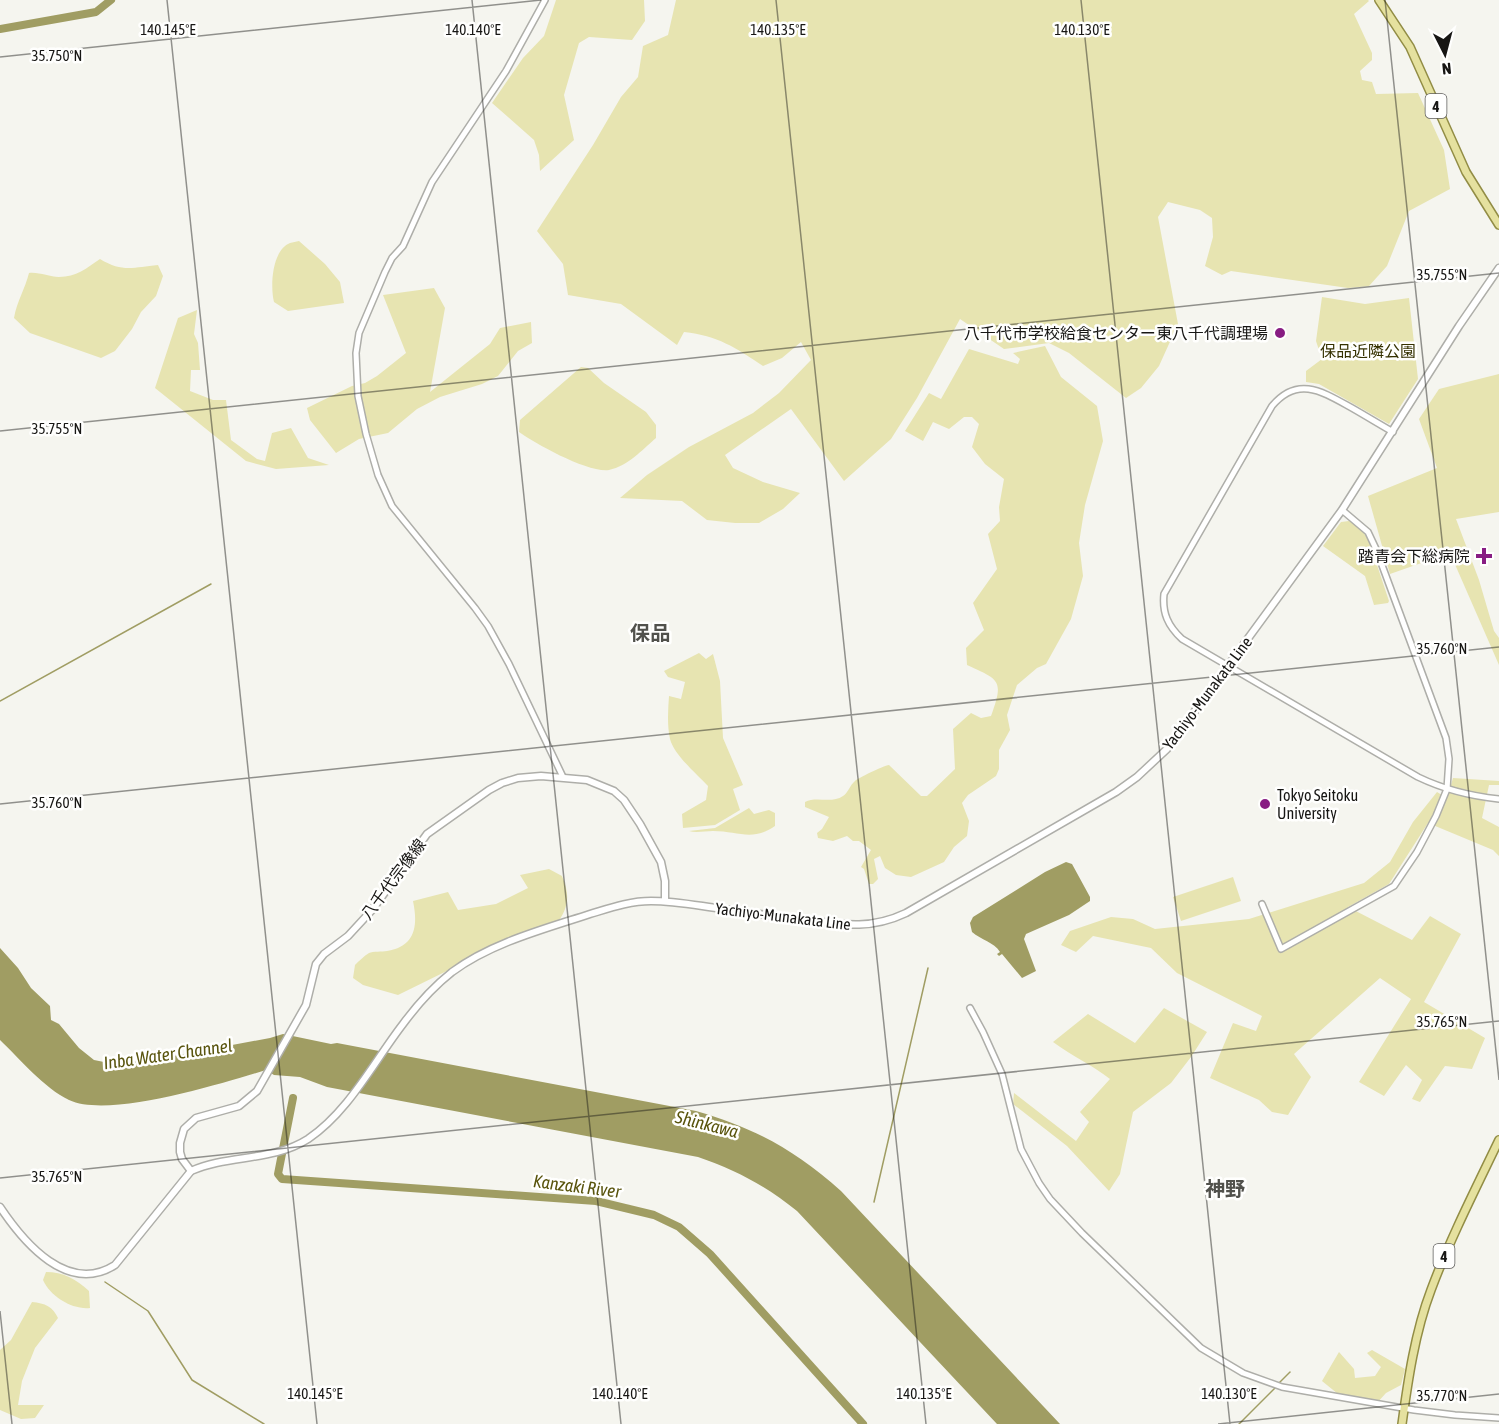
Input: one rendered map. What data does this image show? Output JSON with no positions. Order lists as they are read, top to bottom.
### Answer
{
  "streets": {
    "main road": ["4", "Yachiyo-Munakata Line", "八千代宗像線"]
  },
  "crossings": [
    ["Yachiyo-Munakata Line", "八千代宗像線"]
  ],
  "districts": ["保品", "神野"],
  "water": ["Inba Water Channel", "Shinkawa", "Kanzaki River"],
  "parks": ["保品近隣公園"],
  "places": {
    "other": ["八千代市学校給食センター東八千代調理場", "Tokyo Seitoku University"],
    "health": ["踏青会下総病院"]
  },
  "north": "bottom",
  "coordinates": [
    "140.145°E",
    "140.140°E",
    "140.135°E",
    "140.130°E",
    "35.750°N",
    "35.755°N",
    "35.760°N",
    "35.765°N",
    "35.770°N"
  ]
}
